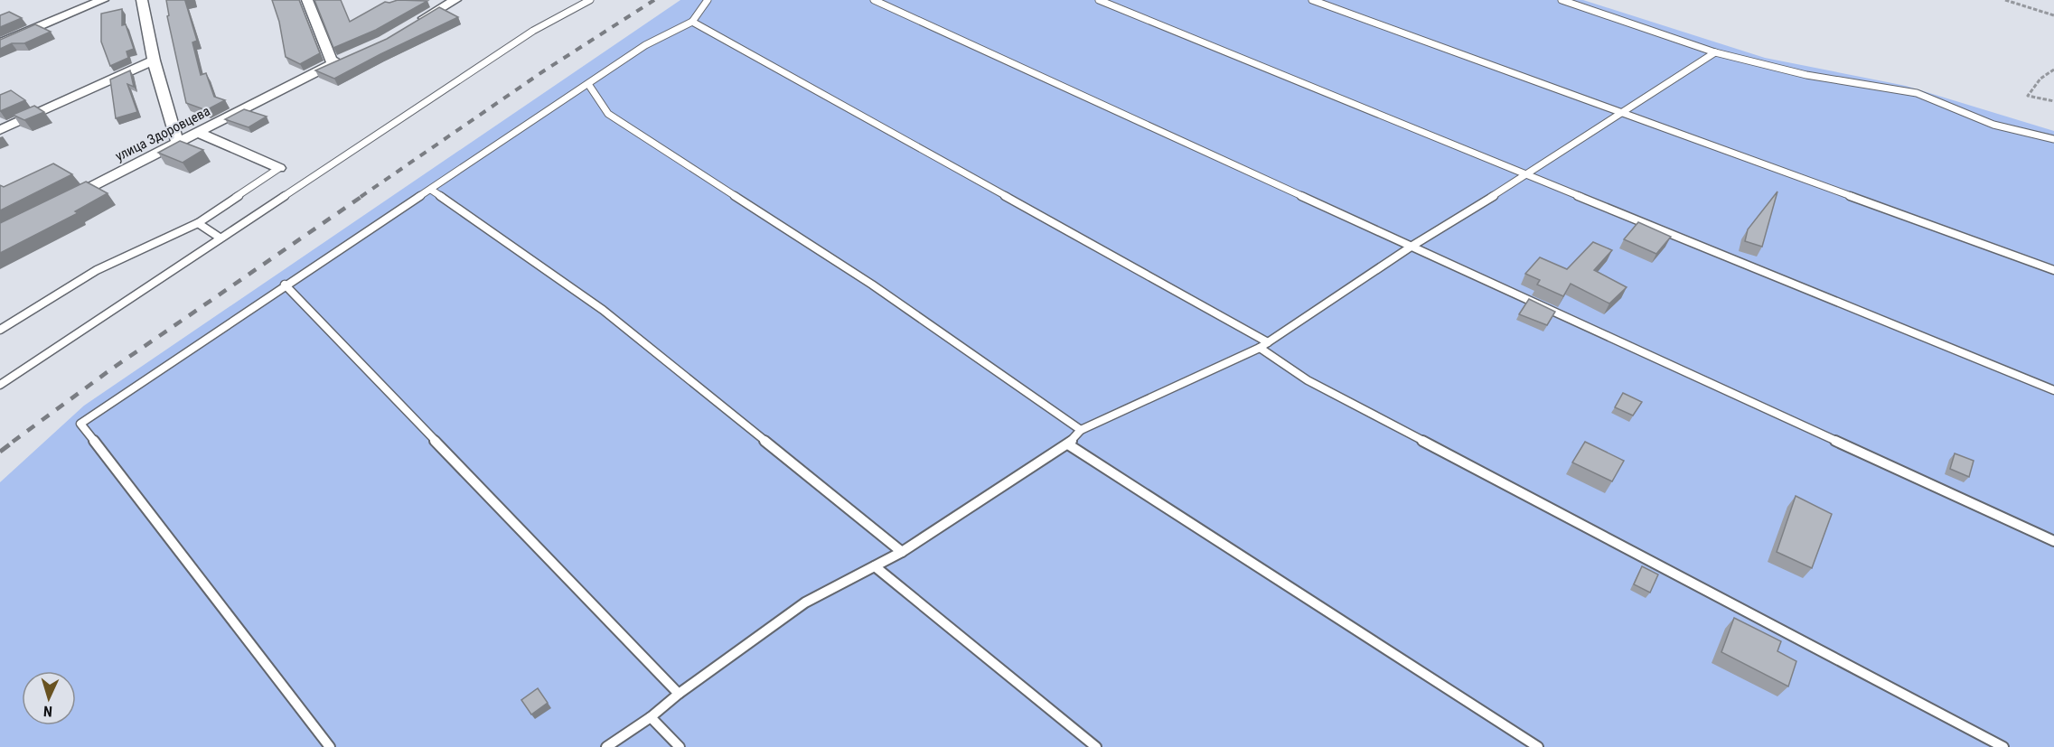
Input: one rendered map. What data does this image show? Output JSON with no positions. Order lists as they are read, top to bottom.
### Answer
{
  "streets": {
    "street": ["улица Здоровцева"]
  },
  "north": "bottom"
}
